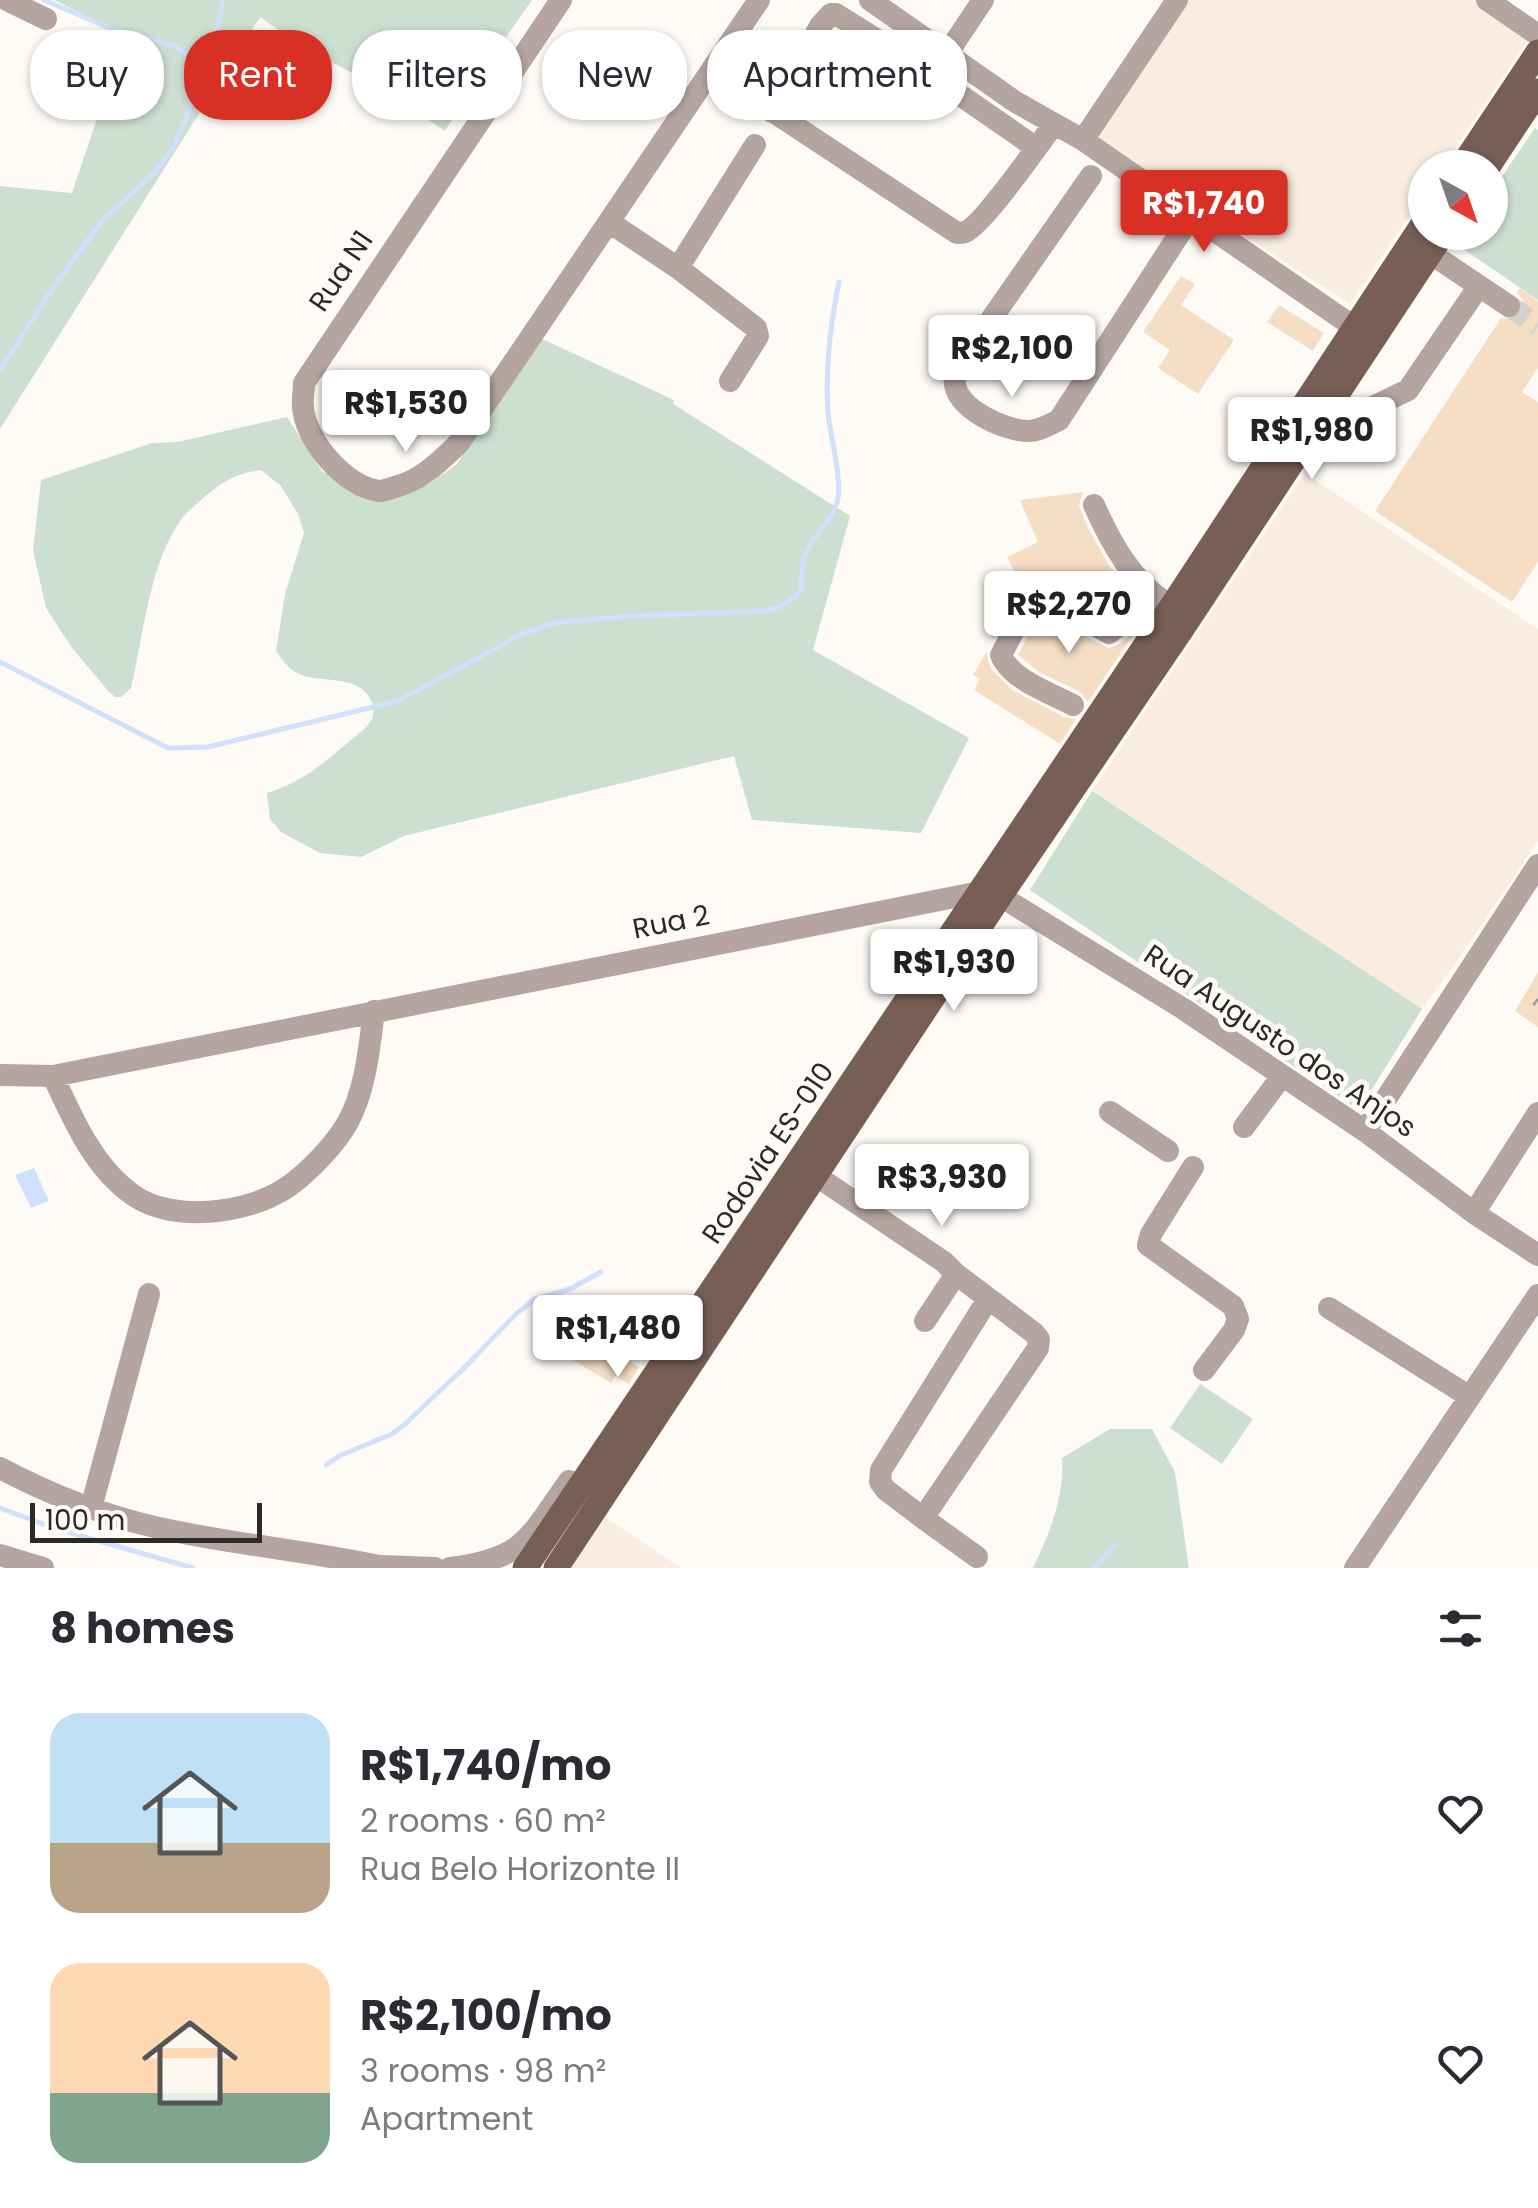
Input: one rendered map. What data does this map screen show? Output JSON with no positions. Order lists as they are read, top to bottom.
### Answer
{
  "streets": {
    "main road": ["Rodovia ES-010"],
    "street": ["Rua N1", "Rua 2", "Rua Augusto dos Anjos"]
  },
  "crossings": [
    ["Rua 2", "Rua Augusto dos Anjos"],
    ["Rua 2", "Rodovia ES-010"],
    ["Rua Augusto dos Anjos", "Rodovia ES-010"]
  ],
  "scale_bar": "100 m",
  "north": "bottom right",
  "page": {
    "chip": [
      "Buy",
      "Rent",
      "Filters",
      "New",
      "Apartment"
    ],
    "price": [
      "R$1,740",
      "R$2,100",
      "R$1,530",
      "R$1,980",
      "R$2,270",
      "R$1,930",
      "R$3,930",
      "R$1,480"
    ],
    "scale": "100 m",
    "heading": "8 homes",
    "list": [
      {
        "name": "R$1,740/mo",
        "note": "2 rooms · 60 m² · Rua Belo Horizonte II"
      },
      {
        "name": "R$2,100/mo",
        "note": "3 rooms · 98 m² · Apartment"
      }
    ]
  }
}
